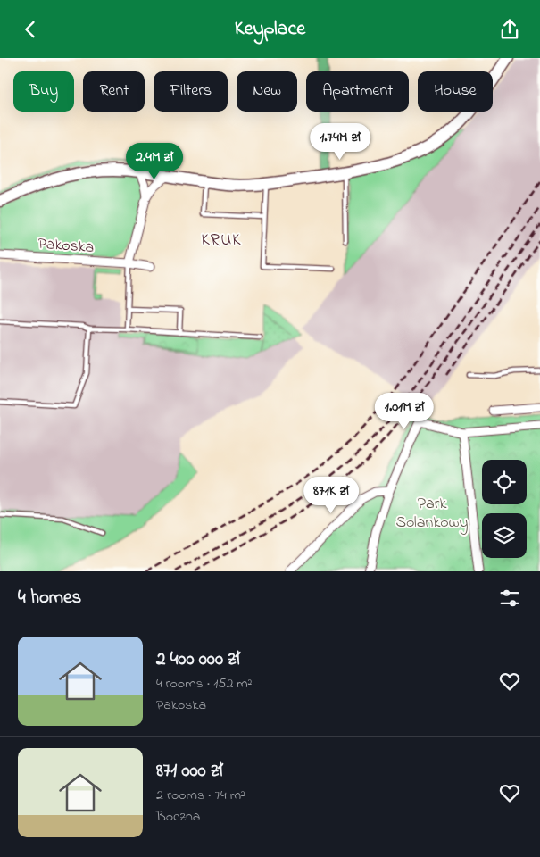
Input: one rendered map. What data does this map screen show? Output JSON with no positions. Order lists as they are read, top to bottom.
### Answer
{
  "streets": {
    "street": ["Pakoska"]
  },
  "districts": ["KRUK"],
  "parks": ["Park Solankowy"],
  "page": {
    "header": "Keyplace",
    "chip": [
      "Buy",
      "Rent",
      "Filters",
      "New",
      "Apartment",
      "House"
    ],
    "price": [
      "1.74M zł",
      "2.4M zł",
      "1.01M zł",
      "871K zł"
    ],
    "heading": "4 homes",
    "list": [
      {
        "name": "2 400 000 zł",
        "note": "4 rooms · 152 m² · Pakoska"
      },
      {
        "name": "871 000 zł",
        "note": "2 rooms · 74 m² · Boczna"
      }
    ]
  }
}
